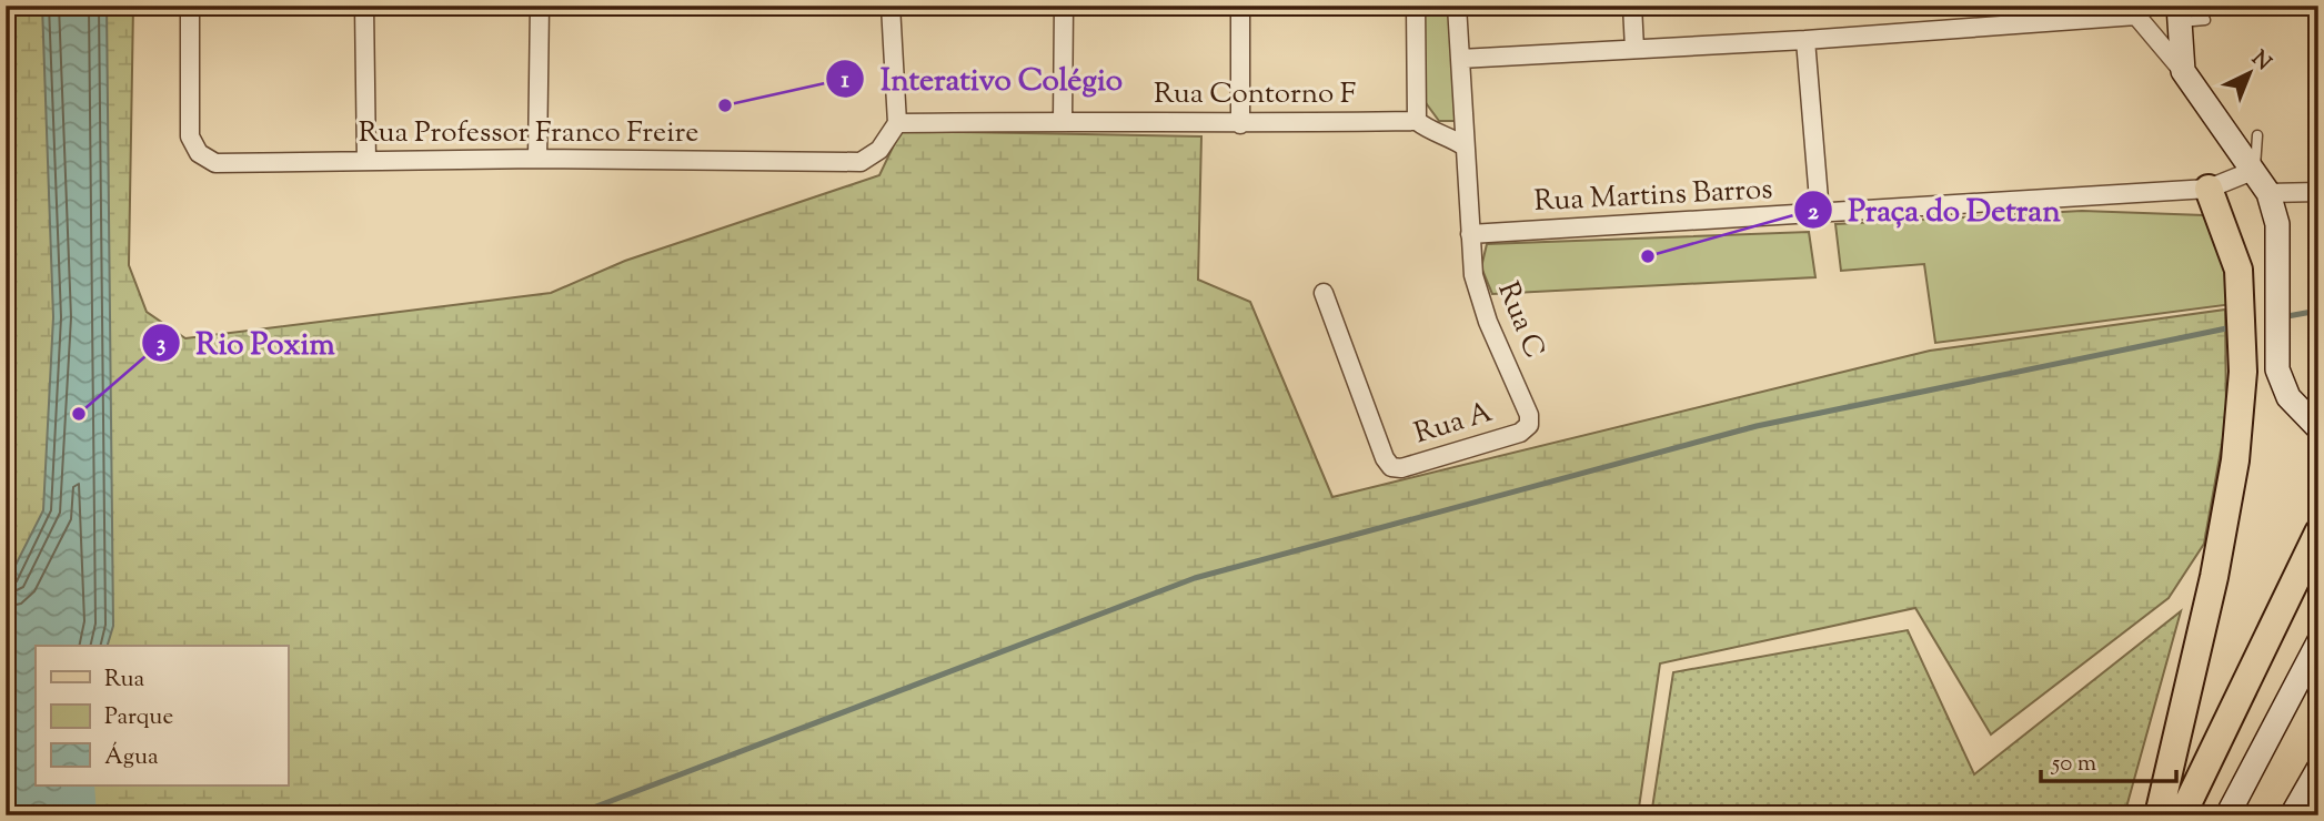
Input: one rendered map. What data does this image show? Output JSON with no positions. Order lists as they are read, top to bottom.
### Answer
{
  "streets": {
    "street": [
      "Rua Contorno F",
      "Rua Professor Franco Freire",
      "Rua Martins Barros",
      "Rua C",
      "Rua A"
    ]
  },
  "crossings": [
    ["Rua Contorno F", "Rua Professor Franco Freire"],
    ["Rua Contorno F", "Rua C"],
    ["Rua Martins Barros", "Rua C"],
    ["Rua C", "Rua A"]
  ],
  "places": ["Interativo Colégio", "Praça do Detran", "Rio Poxim"],
  "legend": ["Rua", "Parque", "Água"],
  "scale_bar": "50 m",
  "north": "top right"
}
